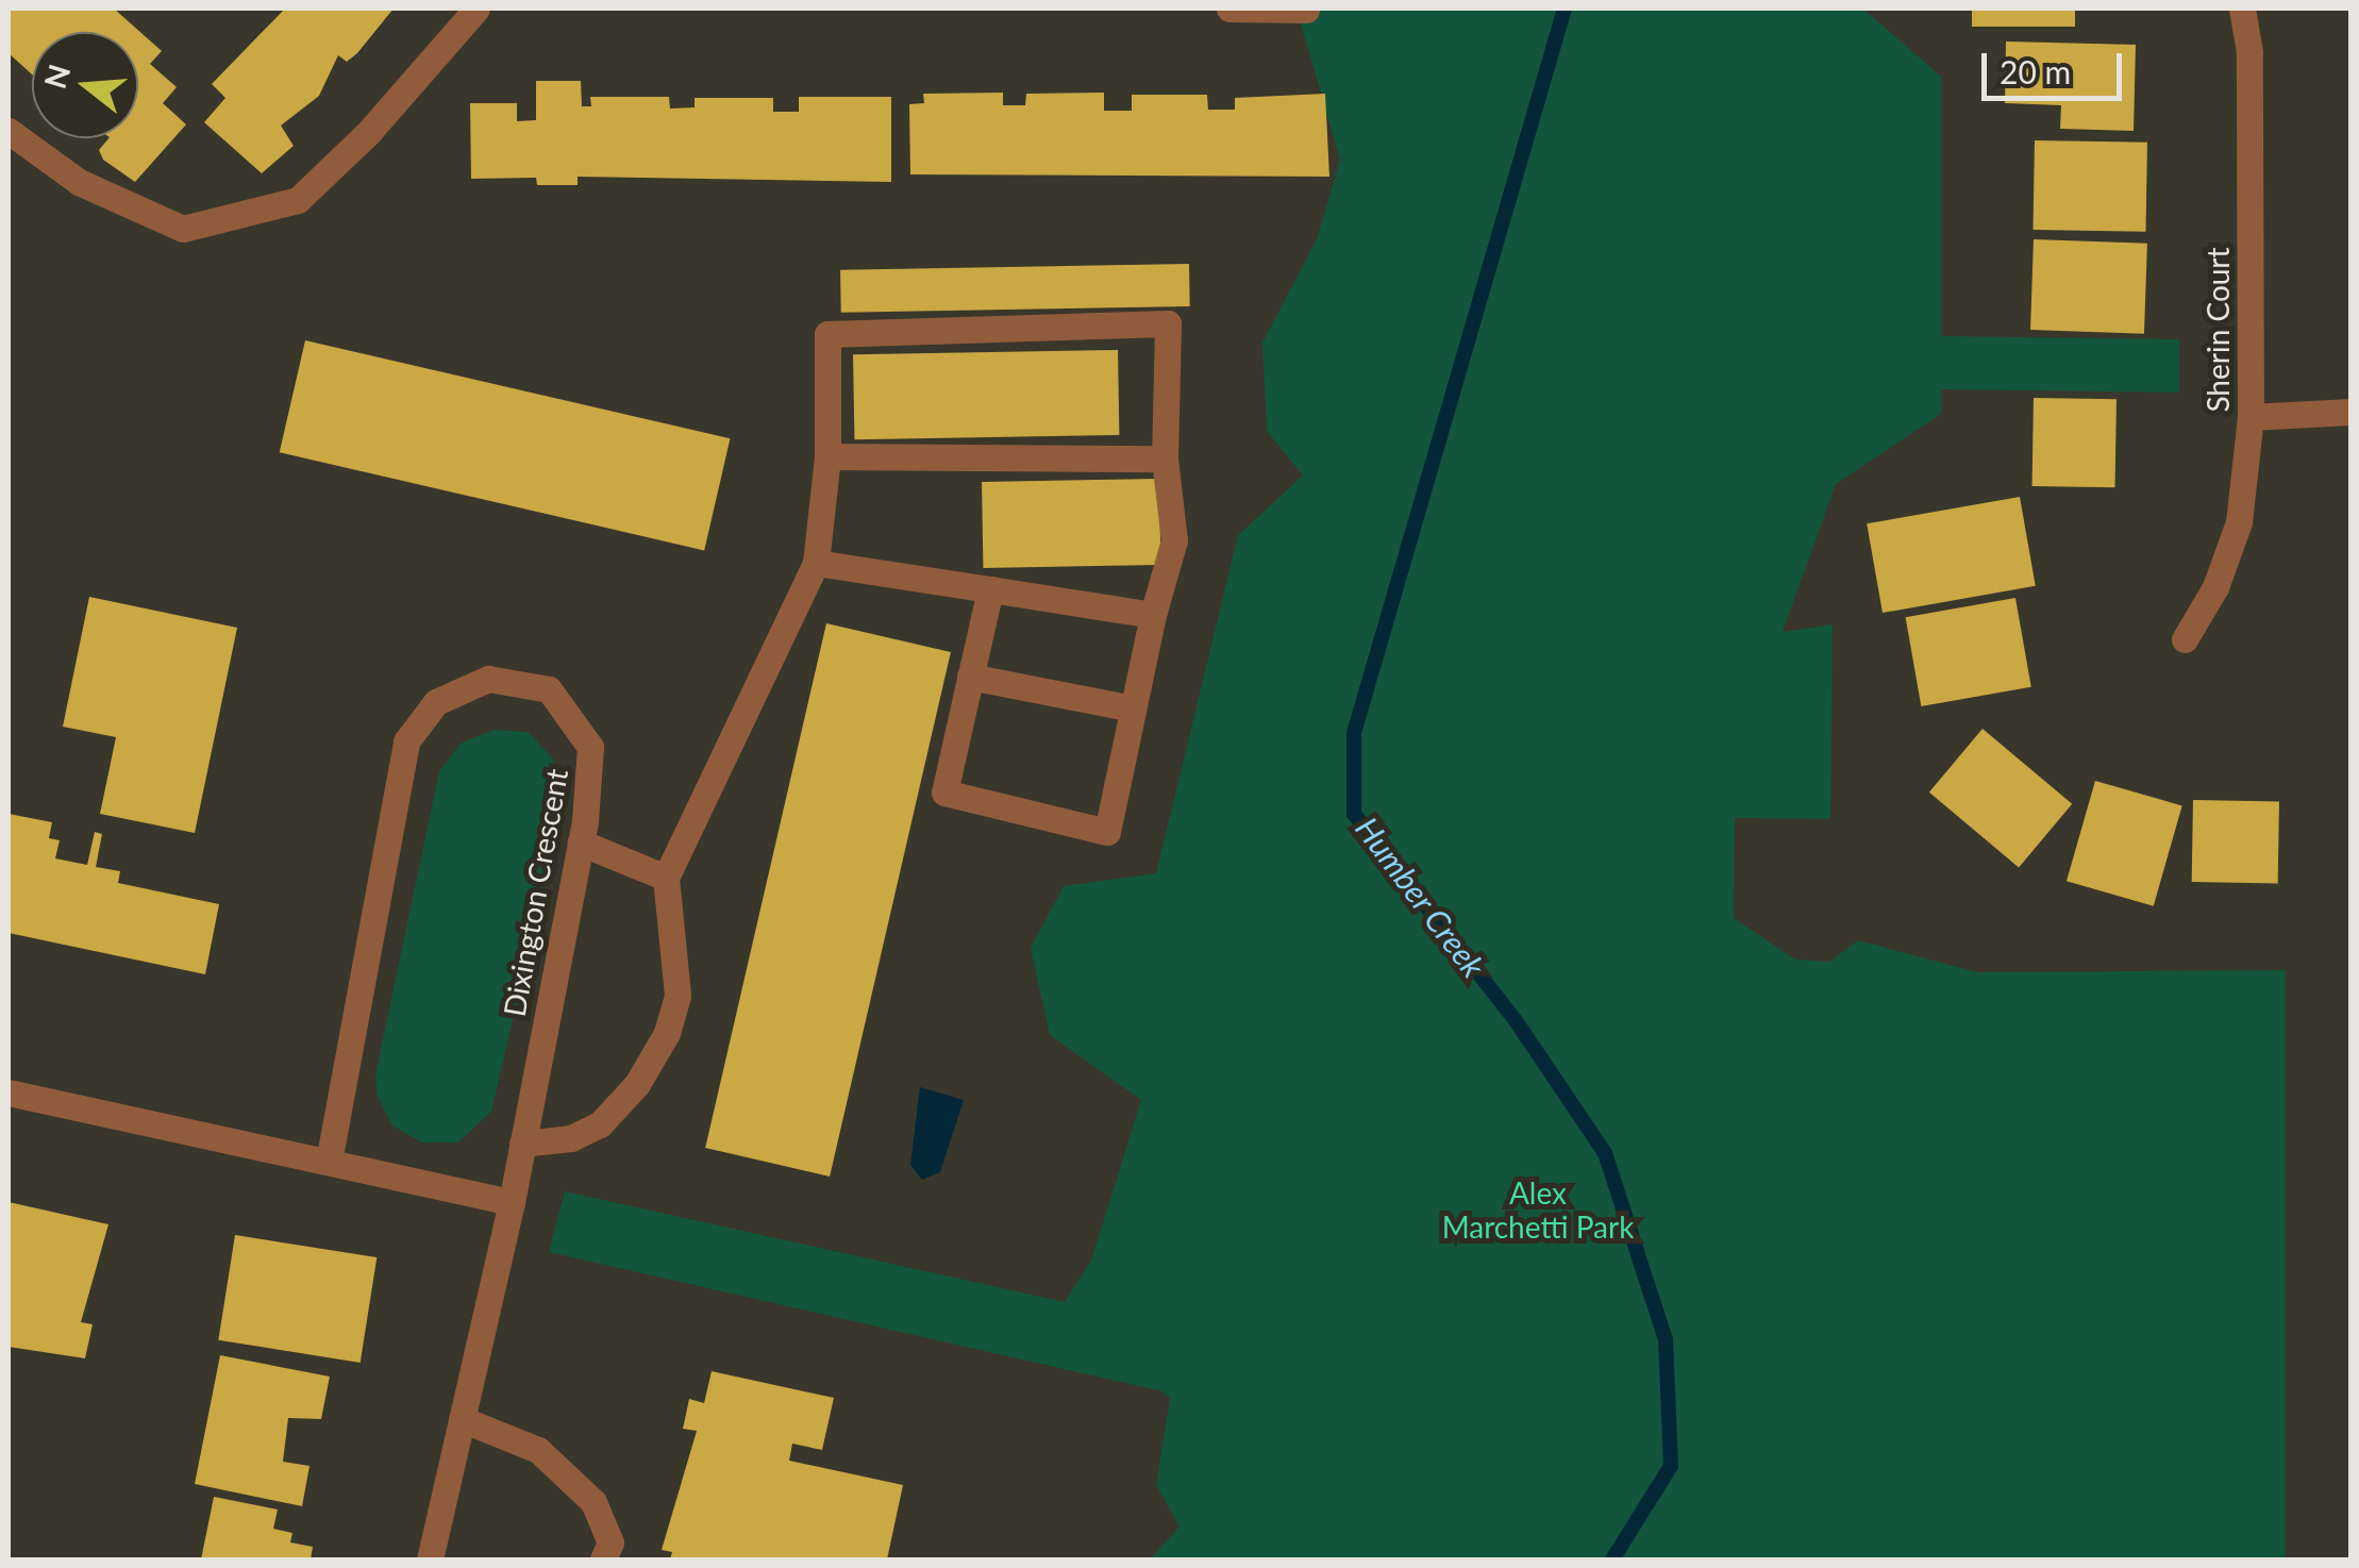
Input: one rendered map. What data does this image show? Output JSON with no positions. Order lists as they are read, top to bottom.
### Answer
{
  "streets": {
    "street": ["Sherin Court", "Dixington Crescent"]
  },
  "water": ["Humber Creek"],
  "parks": ["Alex Marchetti Park"],
  "scale_bar": "20 m",
  "north": "left"
}
